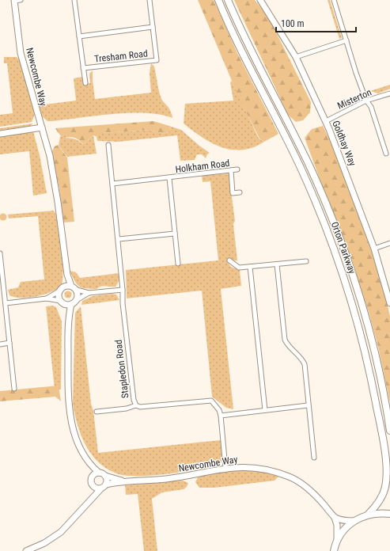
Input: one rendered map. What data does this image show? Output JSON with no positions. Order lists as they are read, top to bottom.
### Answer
{
  "streets": {
    "main road": ["Orton Parkway"],
    "street": [
      "Tresham Road",
      "Newcombe Way",
      "Misterton",
      "Goldhay Way",
      "Holkham Road",
      "Stapledon Road"
    ]
  },
  "crossings": [
    ["Newcombe Way", "Stapledon Road"],
    ["Misterton", "Goldhay Way"]
  ],
  "scale_bar": "100 m"
}
